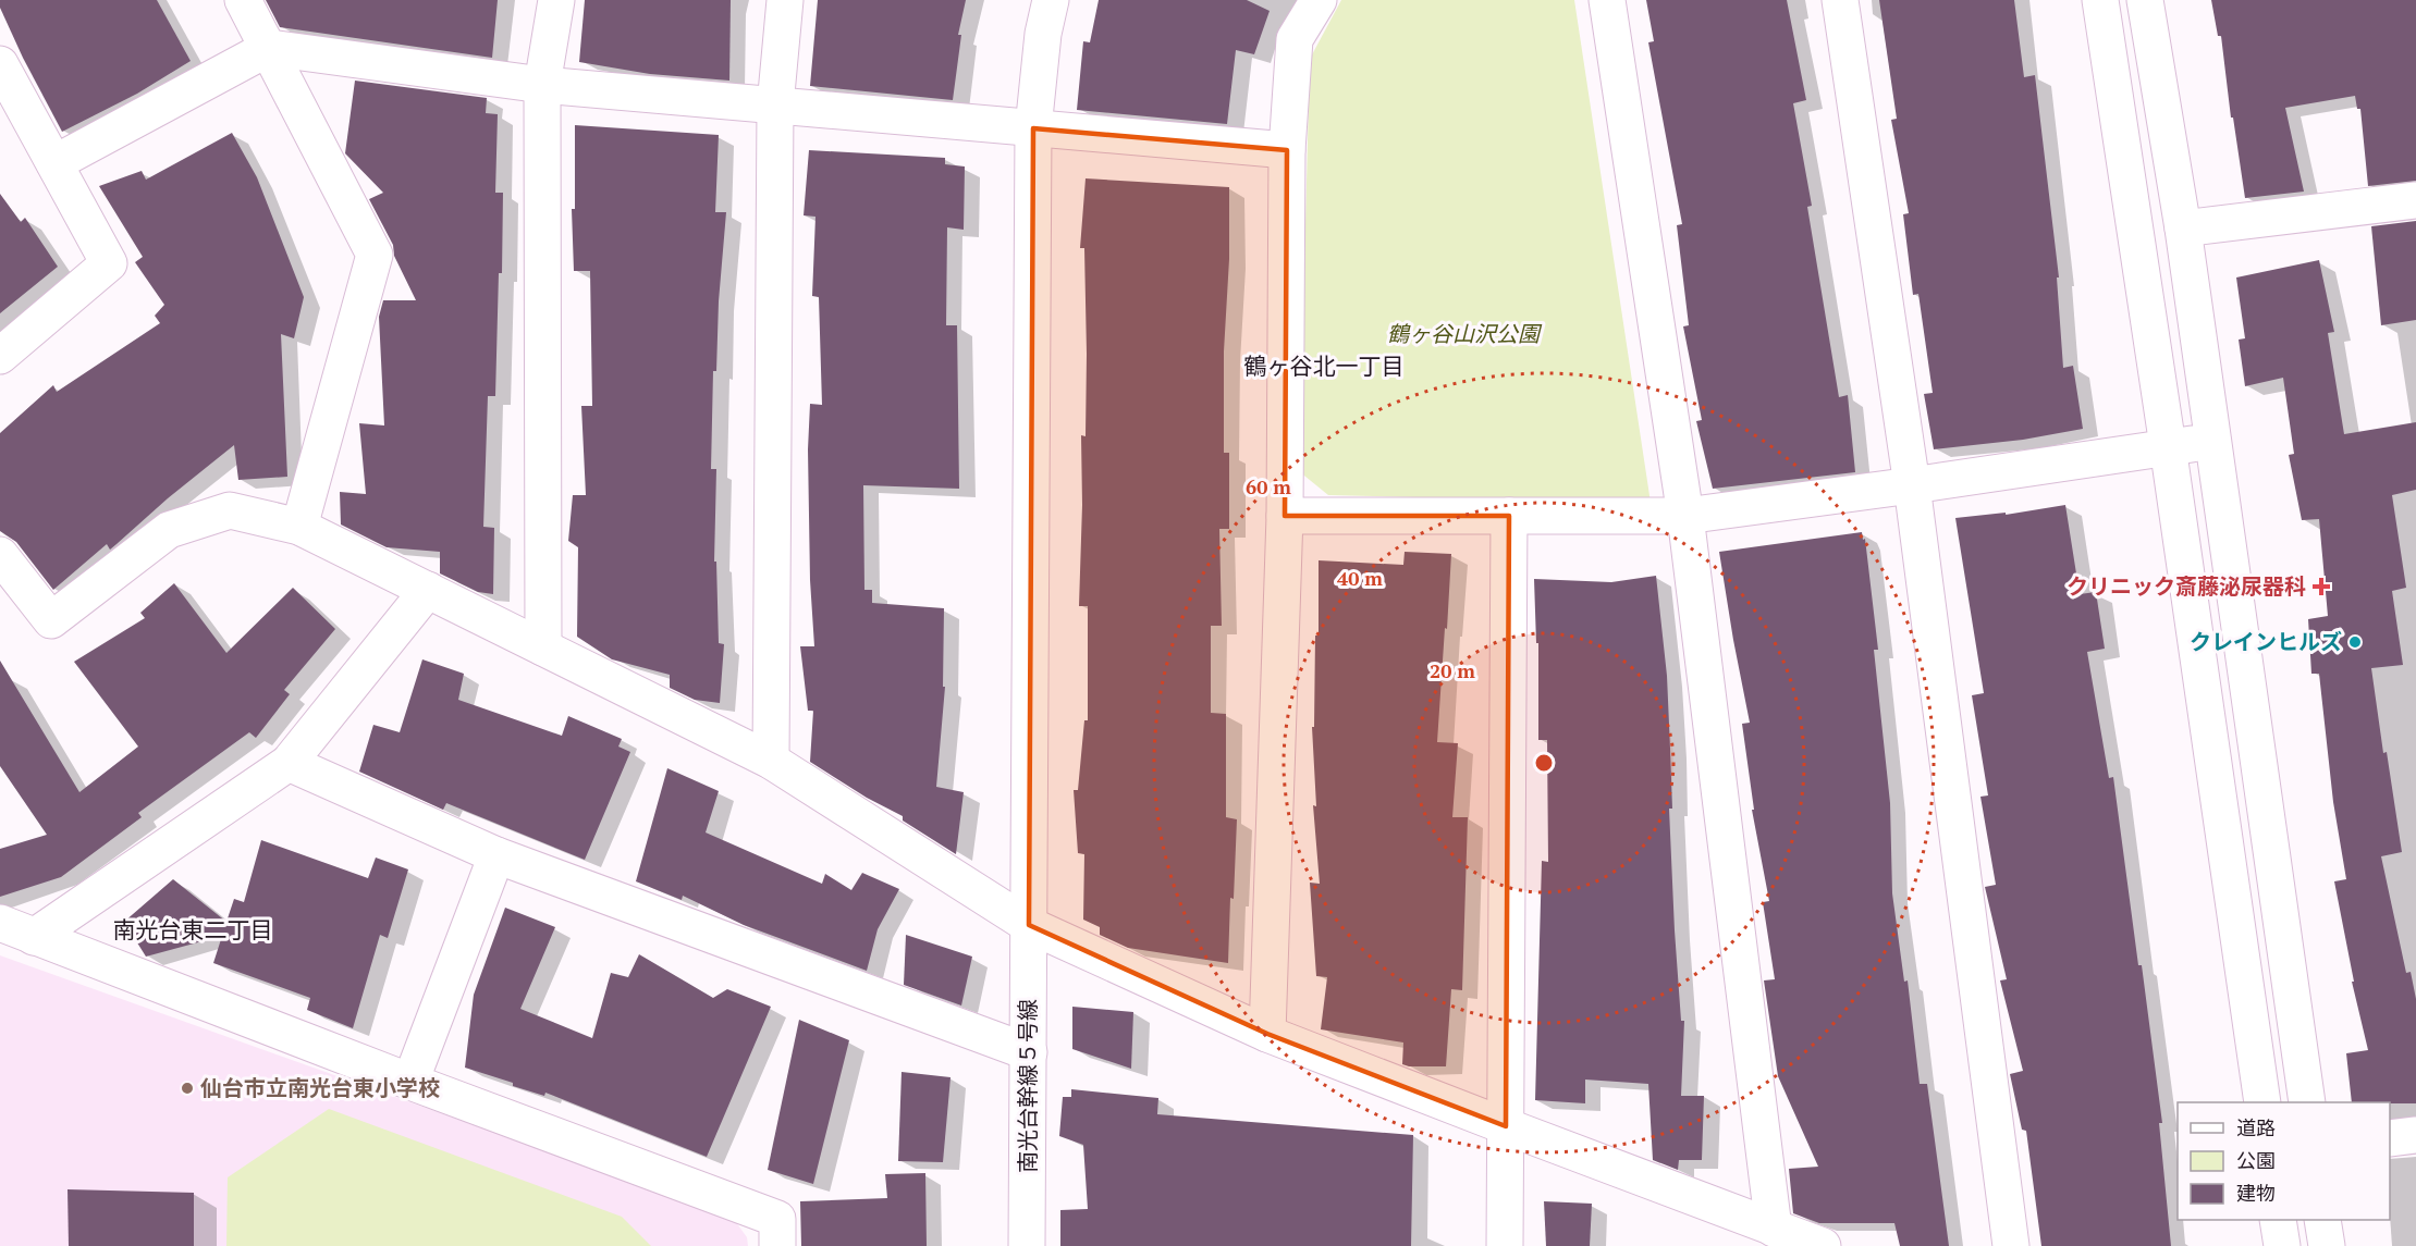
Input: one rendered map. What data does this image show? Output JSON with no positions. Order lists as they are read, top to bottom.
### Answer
{
  "streets": {
    "street": ["南光台幹線５号線"]
  },
  "districts": ["鶴ヶ谷北一丁目", "南光台東二丁目"],
  "parks": ["鶴ヶ谷山沢公園"],
  "places": {
    "health": ["クリニック斎藤泌尿器科"],
    "other": ["クレインヒルズ", "仙台市立南光台東小学校"]
  },
  "legend": ["道路", "公園", "建物"],
  "rings": ["60 m", "40 m", "20 m"]
}
